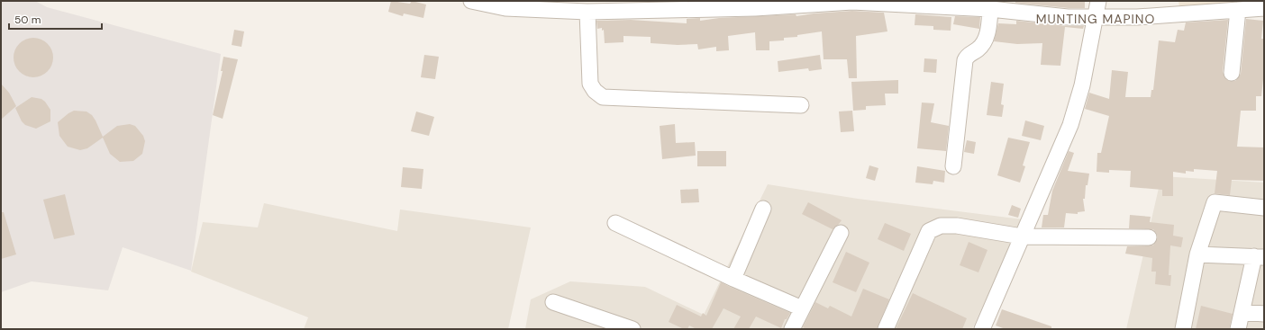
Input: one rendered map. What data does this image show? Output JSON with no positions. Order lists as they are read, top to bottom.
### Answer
{
  "districts": ["MUNTING MAPINO"],
  "scale_bar": "50 m"
}
